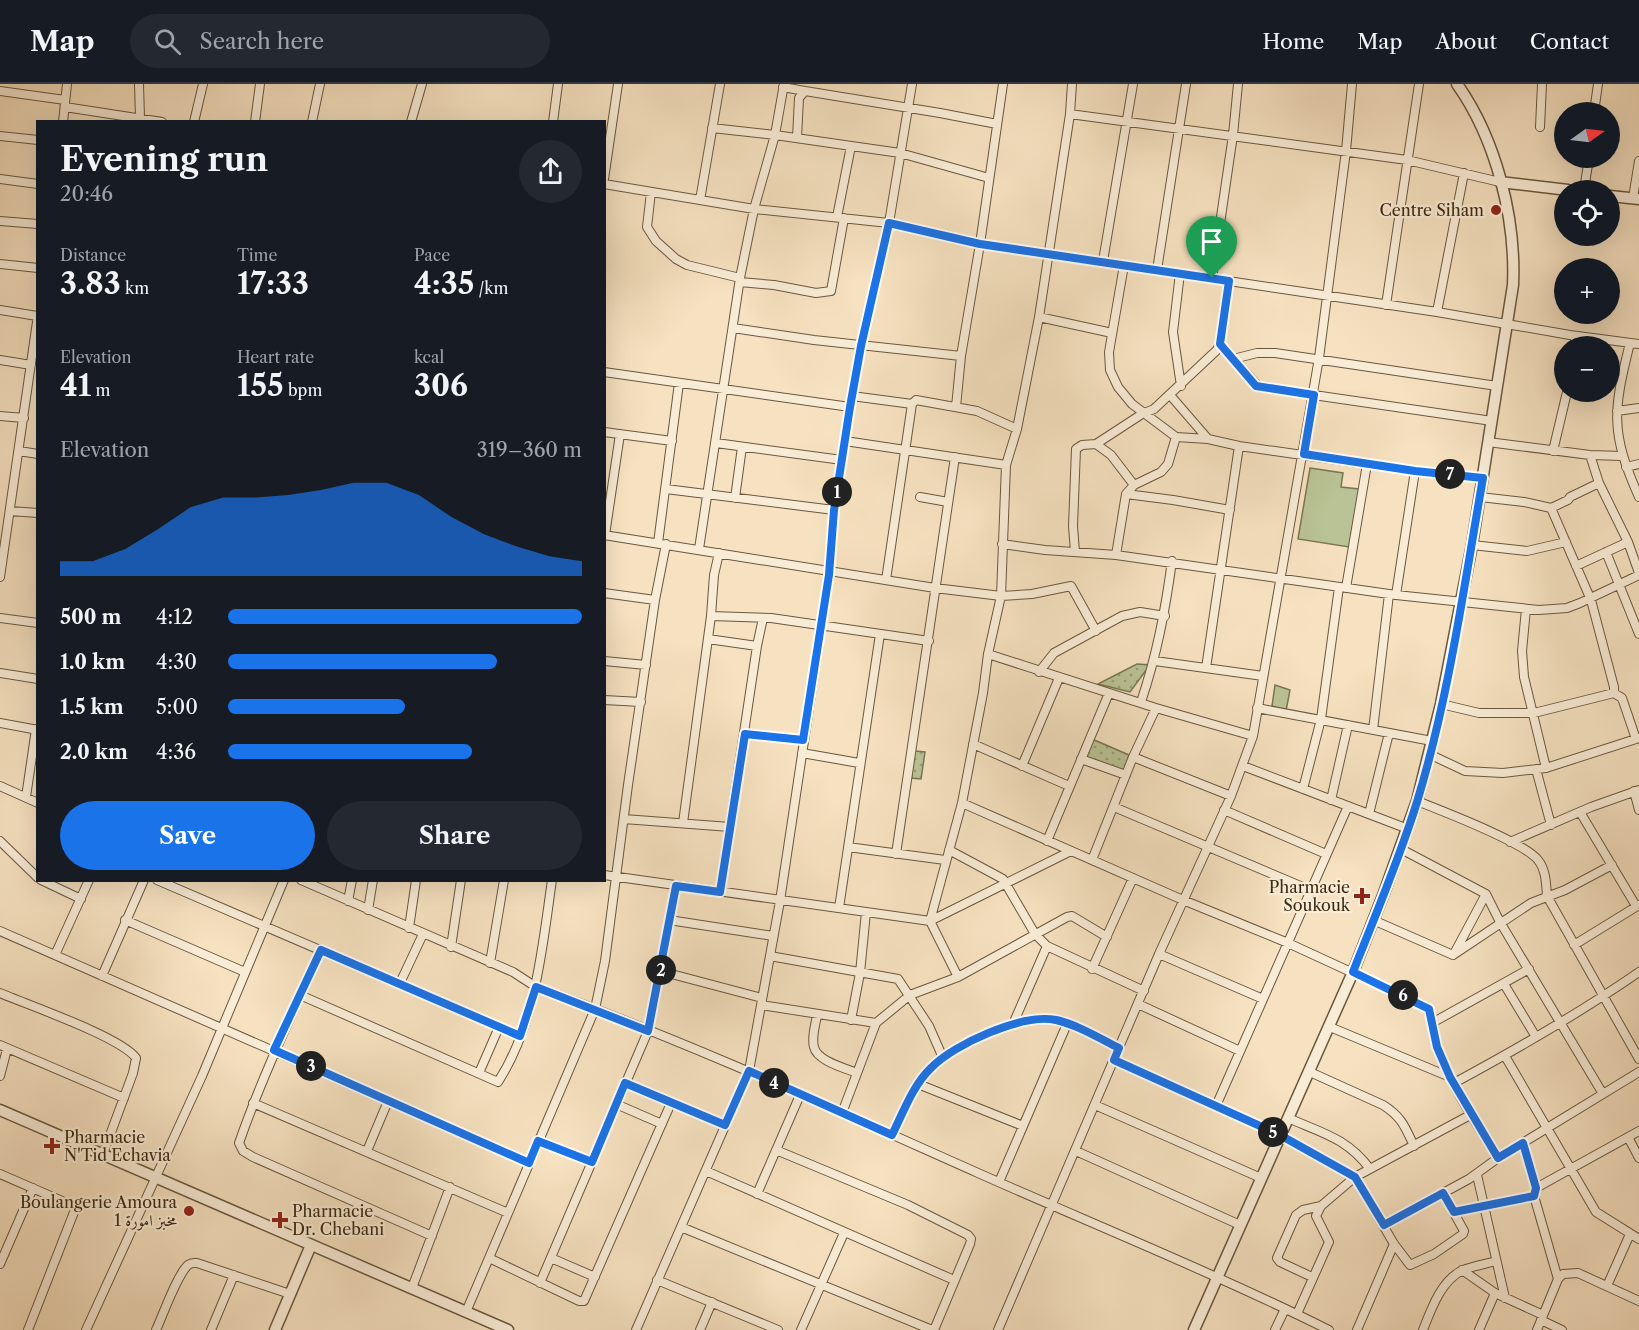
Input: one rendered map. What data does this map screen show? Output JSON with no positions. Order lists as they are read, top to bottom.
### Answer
{
  "places": {
    "other": ["Centre Siham", "Boulangerie Amoura 1 مخبز امورة"],
    "health": ["Pharmacie Soukouk", "Pharmacie N'Tid Echavia", "Pharmacie Dr. Chebani"]
  },
  "north": "right",
  "page": {
    "header": "Map",
    "search": "Search here",
    "nav": [
      "Home",
      "Map",
      "About",
      "Contact"
    ],
    "map_buttons": ["+", "−"],
    "heading": ["Evening run", "20:46"],
    "stats": [
      ["Distance", "3.83 km"],
      ["Time", "17:33"],
      ["Pace", "4:35 /km"],
      ["Elevation", "41 m"],
      ["Heart rate", "155 bpm"],
      ["kcal", "306"]
    ],
    "chart": ["Elevation", "319–360 m"],
    "pins": [
      "7",
      "1",
      "2",
      "6",
      "3",
      "4",
      "5"
    ],
    "list": [
      {
        "name": "500 m",
        "note": "4:12"
      },
      {
        "name": "1.0 km",
        "note": "4:30"
      },
      {
        "name": "1.5 km",
        "note": "5:00"
      },
      {
        "name": "2.0 km",
        "note": "4:36"
      }
    ],
    "buttons": ["Save", "Share"]
  }
}
